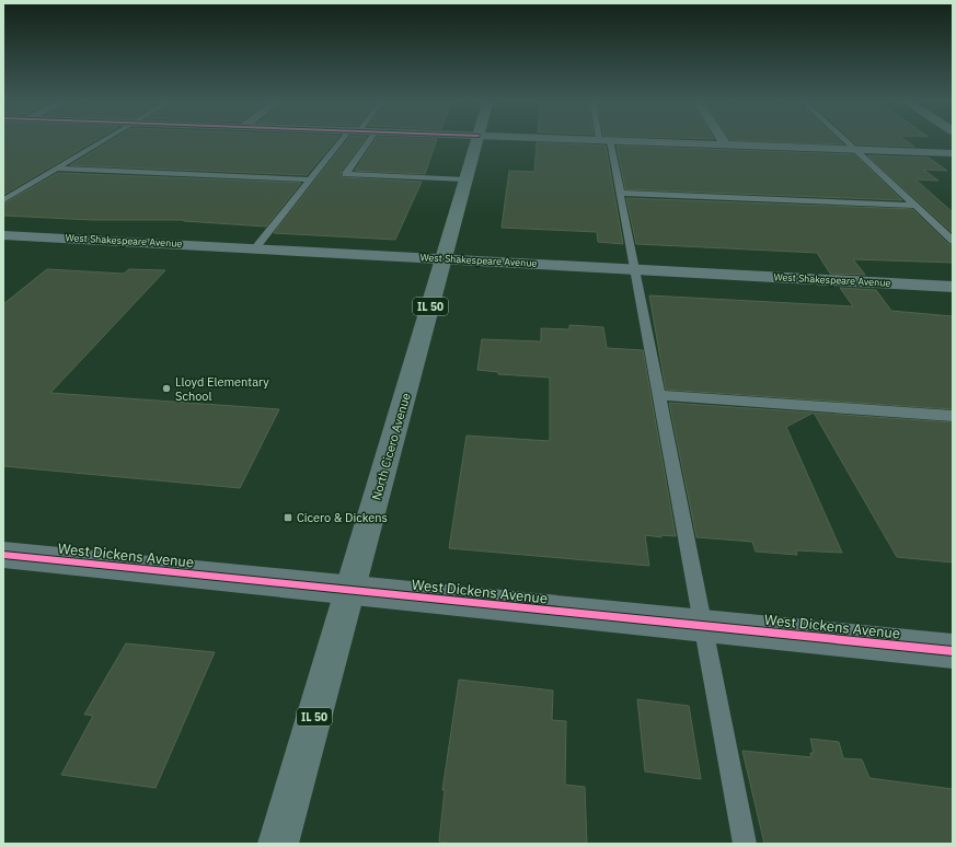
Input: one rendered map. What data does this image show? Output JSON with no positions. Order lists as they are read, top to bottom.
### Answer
{
  "streets": {
    "main road": ["IL 50", "North Cicero Avenue"],
    "street": ["West Shakespeare Avenue", "West Dickens Avenue"]
  },
  "crossings": [
    ["West Shakespeare Avenue", "North Cicero Avenue"],
    ["North Cicero Avenue", "West Dickens Avenue"]
  ],
  "places": {
    "other": ["Lloyd Elementary School"],
    "transit": ["Cicero & Dickens"]
  }
}
